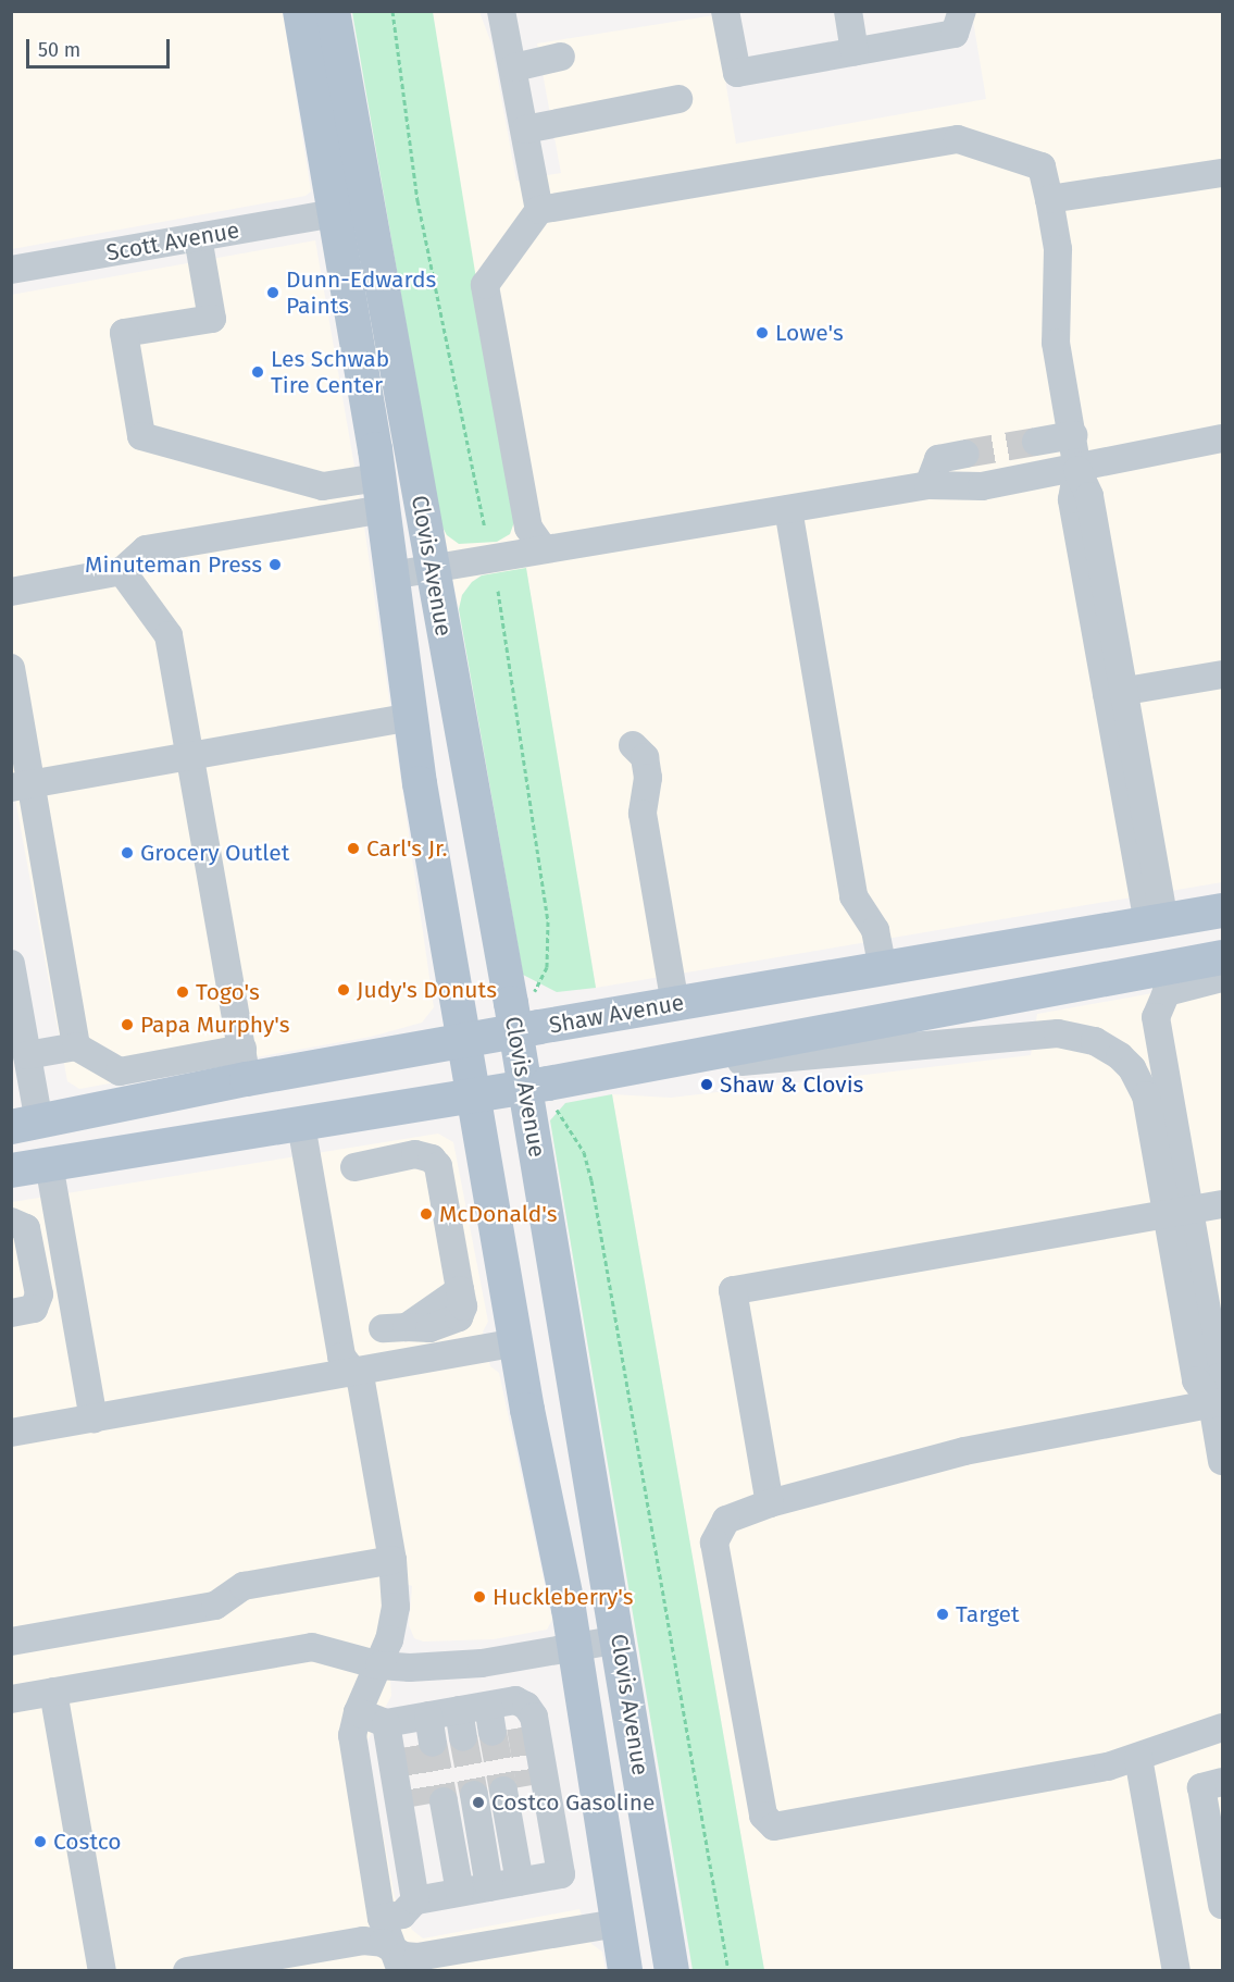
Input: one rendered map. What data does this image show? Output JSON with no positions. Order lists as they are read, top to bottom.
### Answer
{
  "streets": {
    "main road": ["Clovis Avenue", "Shaw Avenue"],
    "street": ["Scott Avenue"]
  },
  "crossings": [
    ["Scott Avenue", "Clovis Avenue"],
    ["Clovis Avenue", "Shaw Avenue"]
  ],
  "places": [
    "Dunn-Edwards Paints",
    "Lowe's",
    "Les Schwab Tire Center",
    "Minuteman Press",
    "Carl's Jr.",
    "Grocery Outlet",
    "Judy's Donuts",
    "Togo's",
    "Papa Murphy's",
    "Shaw & Clovis",
    "McDonald's",
    "Huckleberry's",
    "Target",
    "Costco Gasoline",
    "Costco"
  ],
  "scale_bar": "50 m"
}
